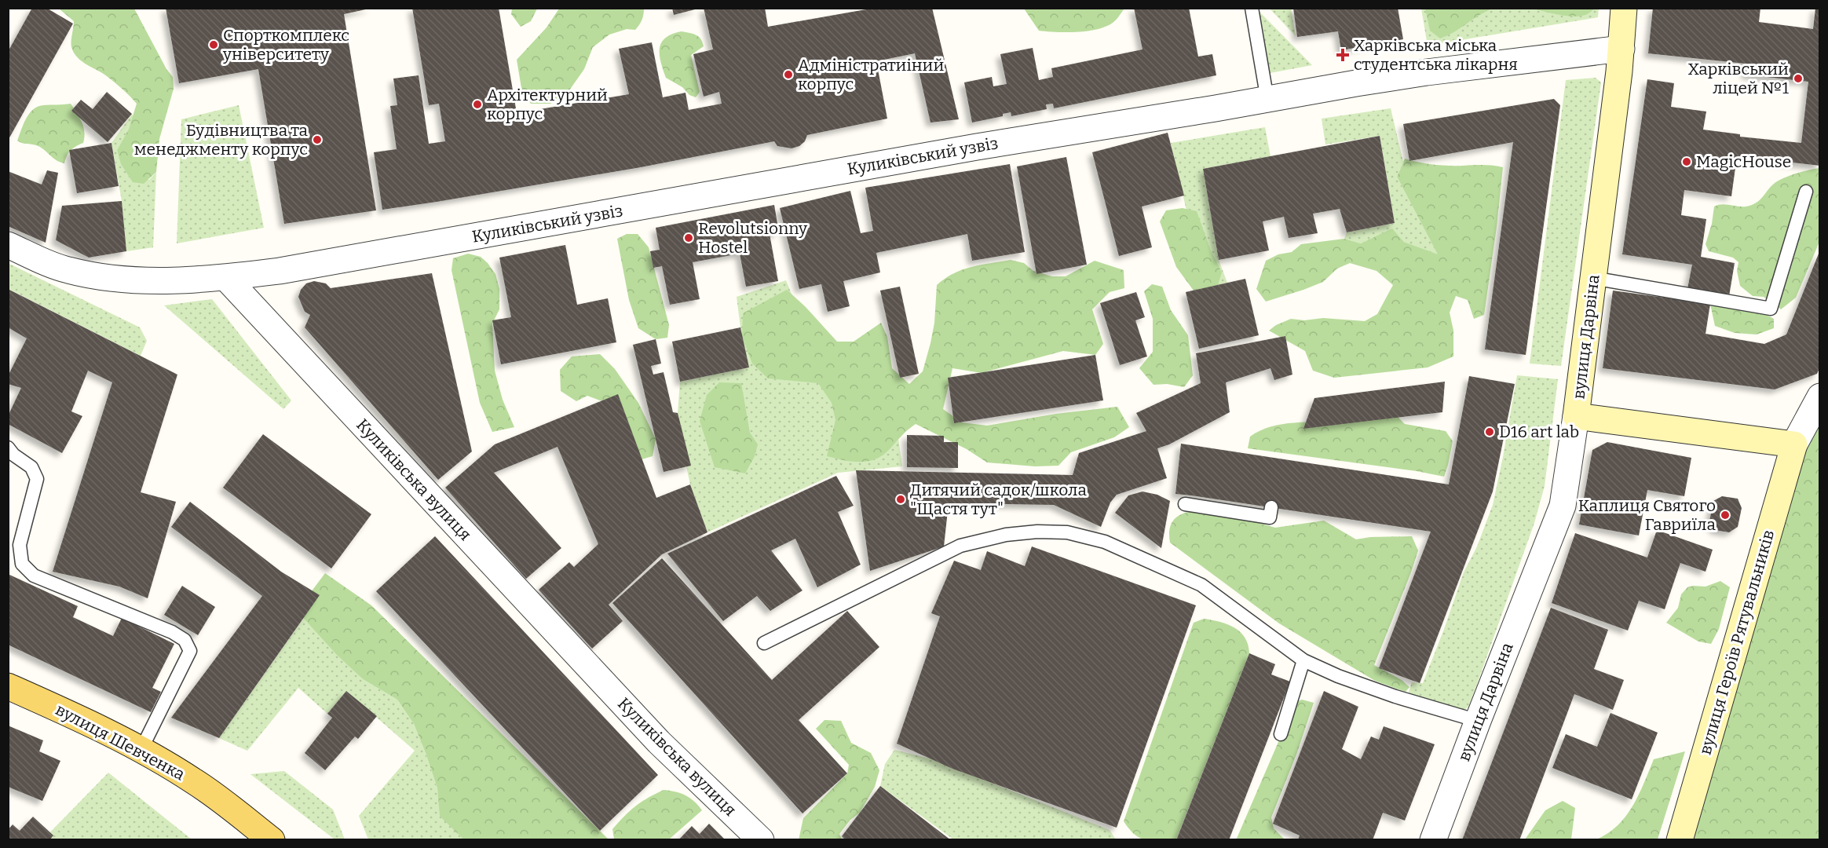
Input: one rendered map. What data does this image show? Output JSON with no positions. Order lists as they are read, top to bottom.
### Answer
{
  "streets": {
    "main road": ["вулиця Шевченка"],
    "street": [
      "Куликівський узвіз",
      "вулиця Дарвіна",
      "Куликівська вулиця",
      "вулиця Героїв Рятувальників"
    ]
  },
  "crossings": [
    ["Куликівський узвіз", "вулиця Дарвіна"],
    ["Куликівський узвіз", "Куликівська вулиця"]
  ],
  "places": {
    "other": [
      "Спорткомплекс університету",
      "Адміністратиіний корпус",
      "Харківський ліцей №1",
      "Архітектурний корпус",
      "Будівництва та менеджменту корпус",
      "MagicHouse",
      "Revolutsionny Hostel",
      "D16 art lab",
      "Дитячий садок/школа \"Щастя тут\"",
      "Каплиця Святого Гавриїла"
    ],
    "health": ["Харківська міська студентська лікарня"]
  }
}
